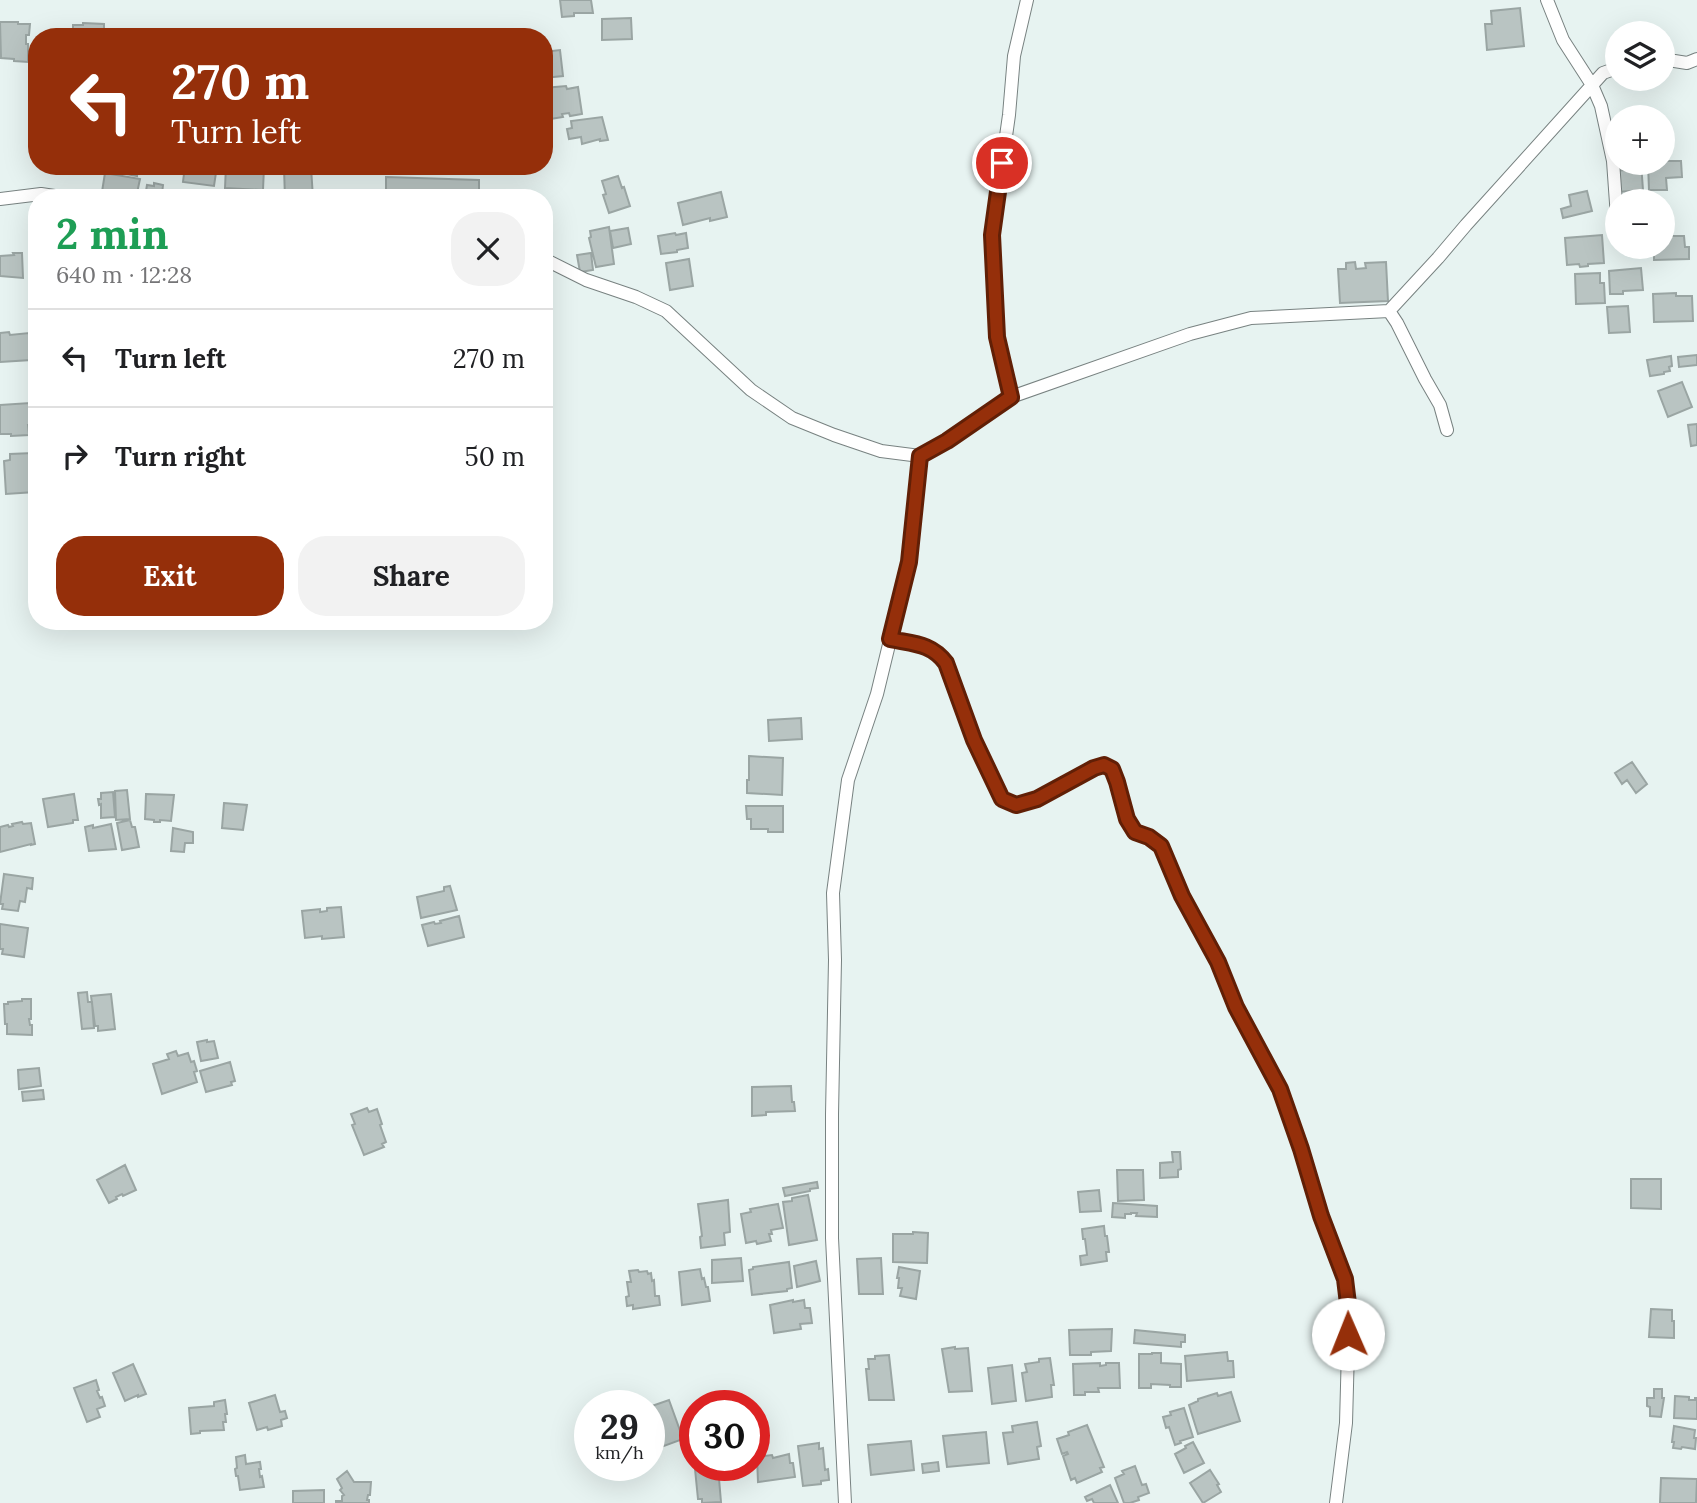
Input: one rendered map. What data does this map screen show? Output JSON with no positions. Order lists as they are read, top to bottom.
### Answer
{
  "page": {
    "map_buttons": ["+", "−"],
    "turn": ["270 m", "Turn left"],
    "heading": ["2 min", "640 m · 12:28"],
    "list": [
      {
        "name": "Turn left",
        "value": "270 m"
      },
      {
        "name": "Turn right",
        "value": "50 m"
      }
    ],
    "buttons": ["Exit", "Share"],
    "speed": "29 km/h",
    "limit": "30"
  }
}
